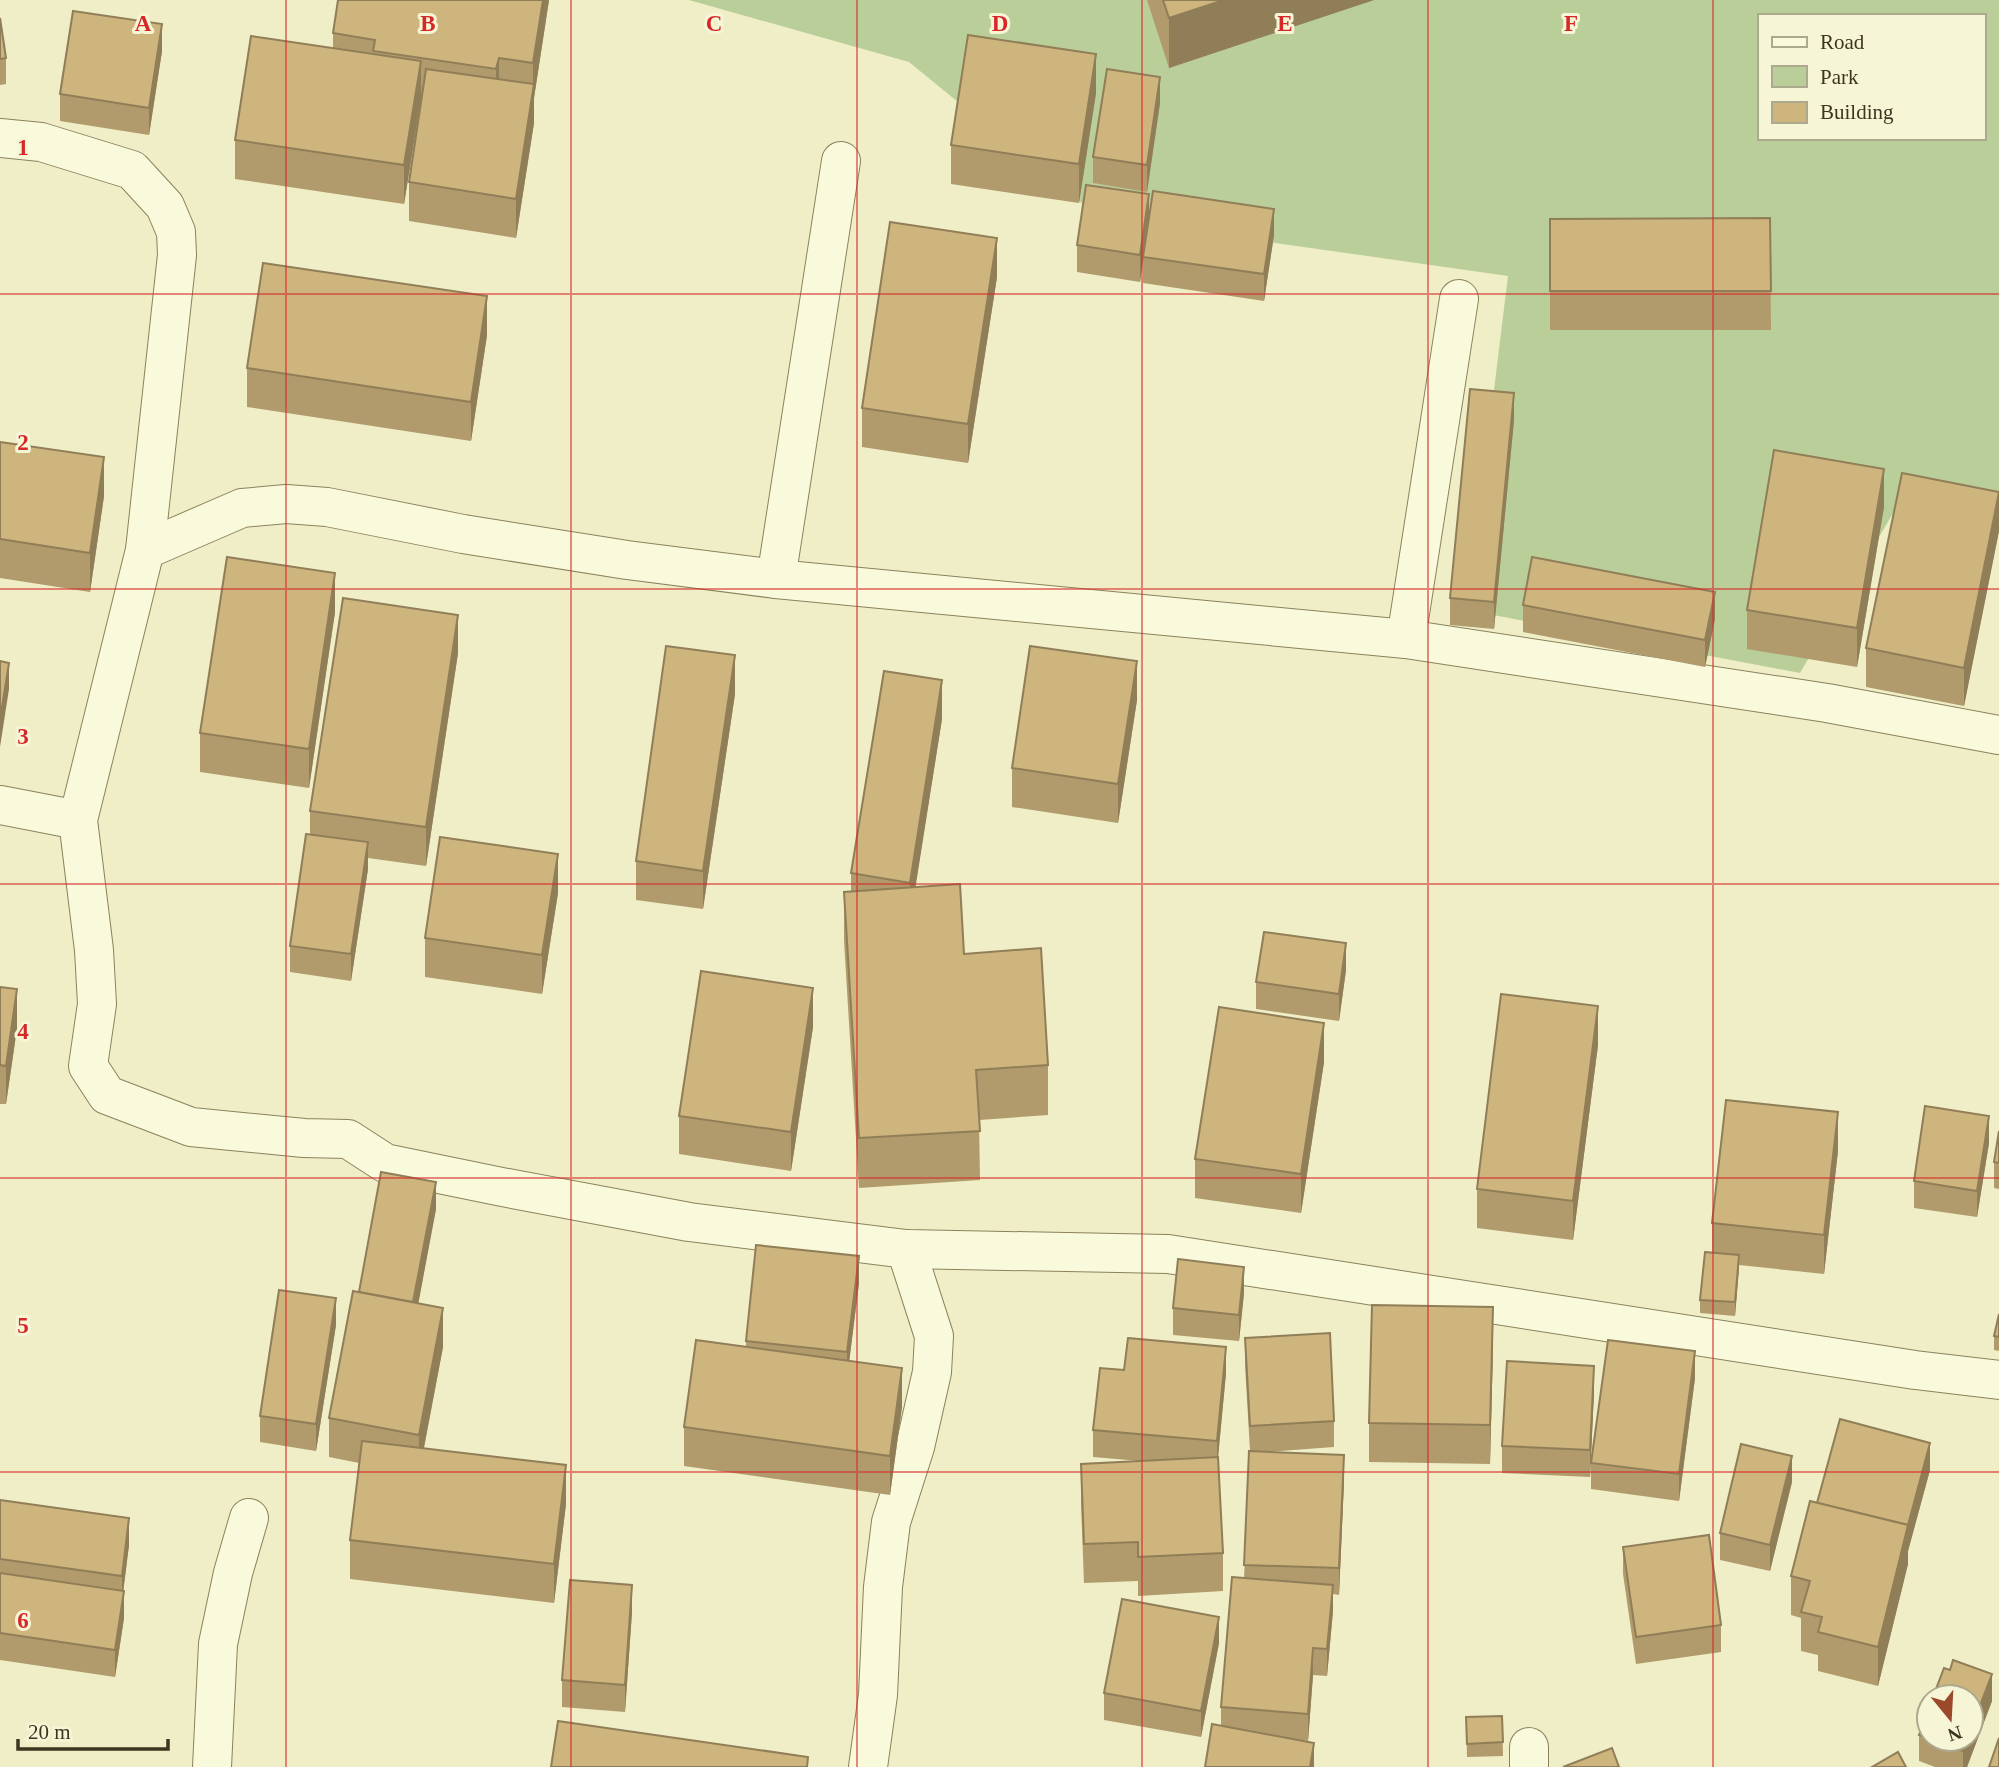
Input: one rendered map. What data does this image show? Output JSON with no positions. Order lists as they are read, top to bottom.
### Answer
{
  "legend": ["Road", "Park", "Building"],
  "scale_bar": "20 m",
  "north": "bottom",
  "grid": {
    "columns": [
      "A",
      "B",
      "C",
      "D",
      "E",
      "F"
    ],
    "rows": [
      "1",
      "2",
      "3",
      "4",
      "5",
      "6"
    ]
  }
}
